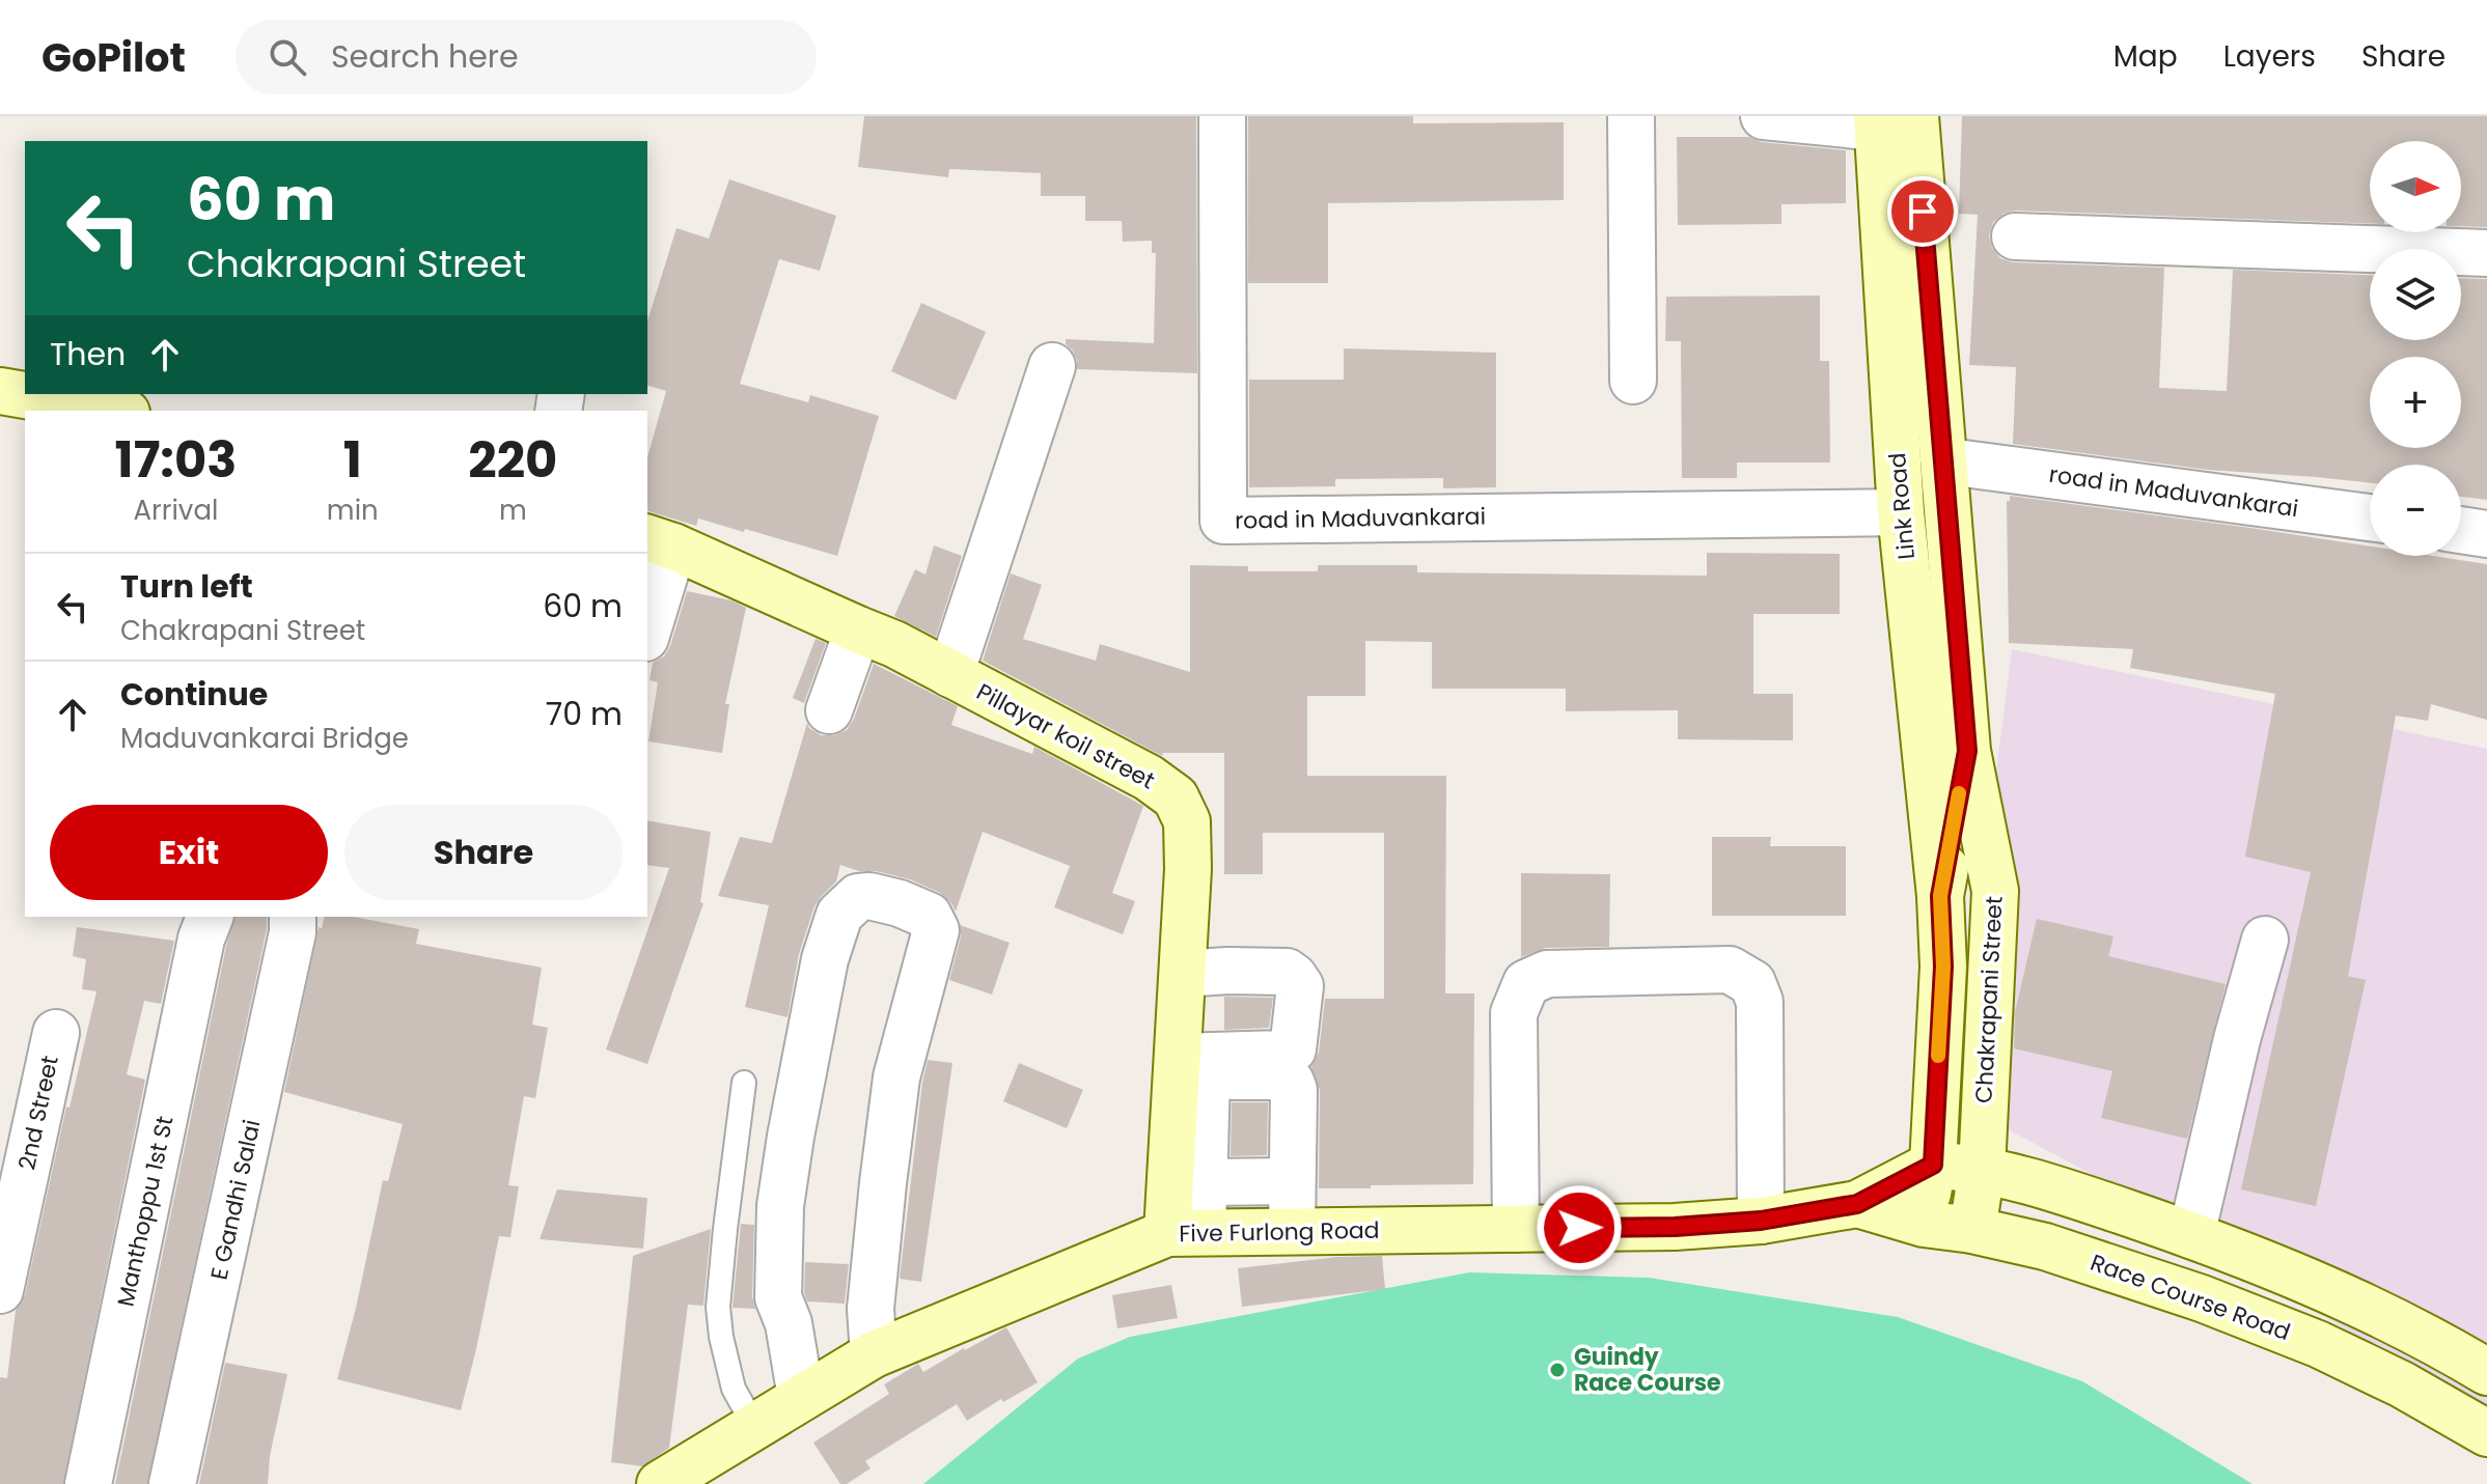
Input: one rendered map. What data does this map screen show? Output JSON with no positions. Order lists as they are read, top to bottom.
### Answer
{
  "streets": {
    "street": [
      "road in Maduvankarai",
      "Link Road",
      "Pillayar koil street",
      "Chakrapani Street",
      "2nd Street",
      "E Gandhi Salai",
      "Manthoppu 1st St",
      "Five Furlong Road",
      "Race Course Road"
    ]
  },
  "crossings": [
    ["road in Maduvankarai", "Link Road"],
    ["Link Road", "Chakrapani Street"],
    ["Pillayar koil street", "Five Furlong Road"],
    ["Chakrapani Street", "Five Furlong Road"],
    ["Chakrapani Street", "Race Course Road"],
    ["Five Furlong Road", "Race Course Road"]
  ],
  "places": ["Guindy Race Course"],
  "north": "right",
  "page": {
    "header": "GoPilot",
    "search": "Search here",
    "nav": ["Map", "Layers", "Share"],
    "map_buttons": ["+", "−"],
    "turn": ["60 m", "Chakrapani Street"],
    "then": "Then",
    "eta": [
      "17:03",
      "Arrival",
      "1",
      "min",
      "220",
      "m"
    ],
    "list": [
      {
        "name": "Turn left",
        "note": "Chakrapani Street",
        "value": "60 m"
      },
      {
        "name": "Continue",
        "note": "Maduvankarai Bridge",
        "value": "70 m"
      }
    ],
    "buttons": ["Exit", "Share"]
  }
}
